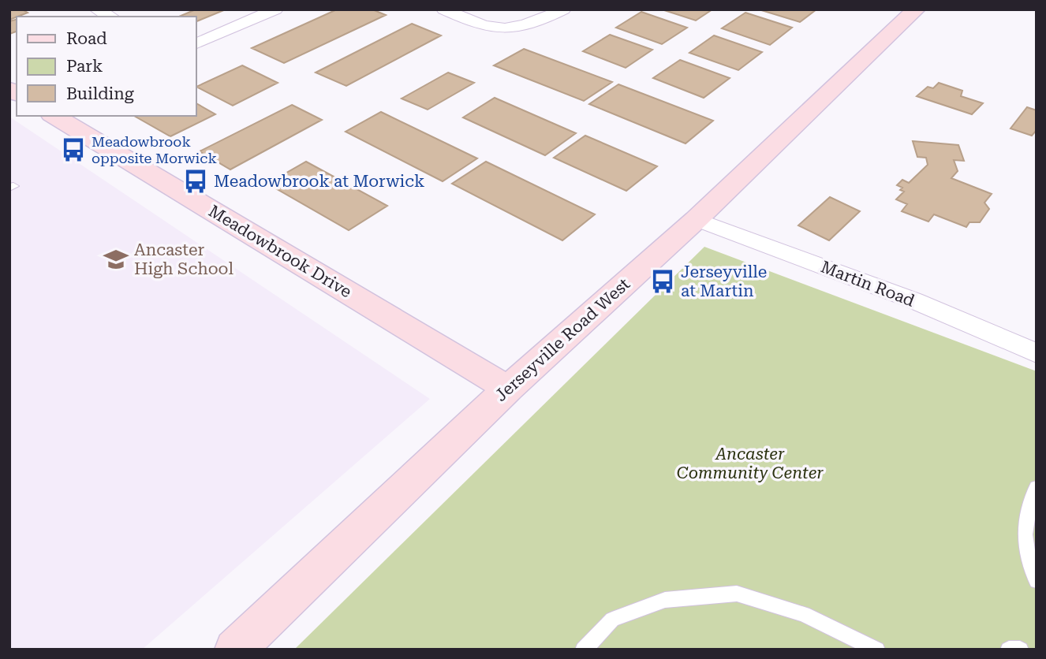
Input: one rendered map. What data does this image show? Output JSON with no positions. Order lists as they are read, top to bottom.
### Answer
{
  "streets": {
    "main road": ["Meadowbrook Drive", "Jerseyville Road West"],
    "street": ["Martin Road"]
  },
  "crossings": [
    ["Meadowbrook Drive", "Jerseyville Road West"],
    ["Martin Road", "Jerseyville Road West"]
  ],
  "parks": ["Ancaster Community Center"],
  "places": {
    "bus stop": ["Meadowbrook opposite Morwick", "Meadowbrook at Morwick", "Jerseyville at Martin"],
    "school or university": ["Ancaster High School"]
  },
  "legend": ["Road", "Park", "Building"]
}
